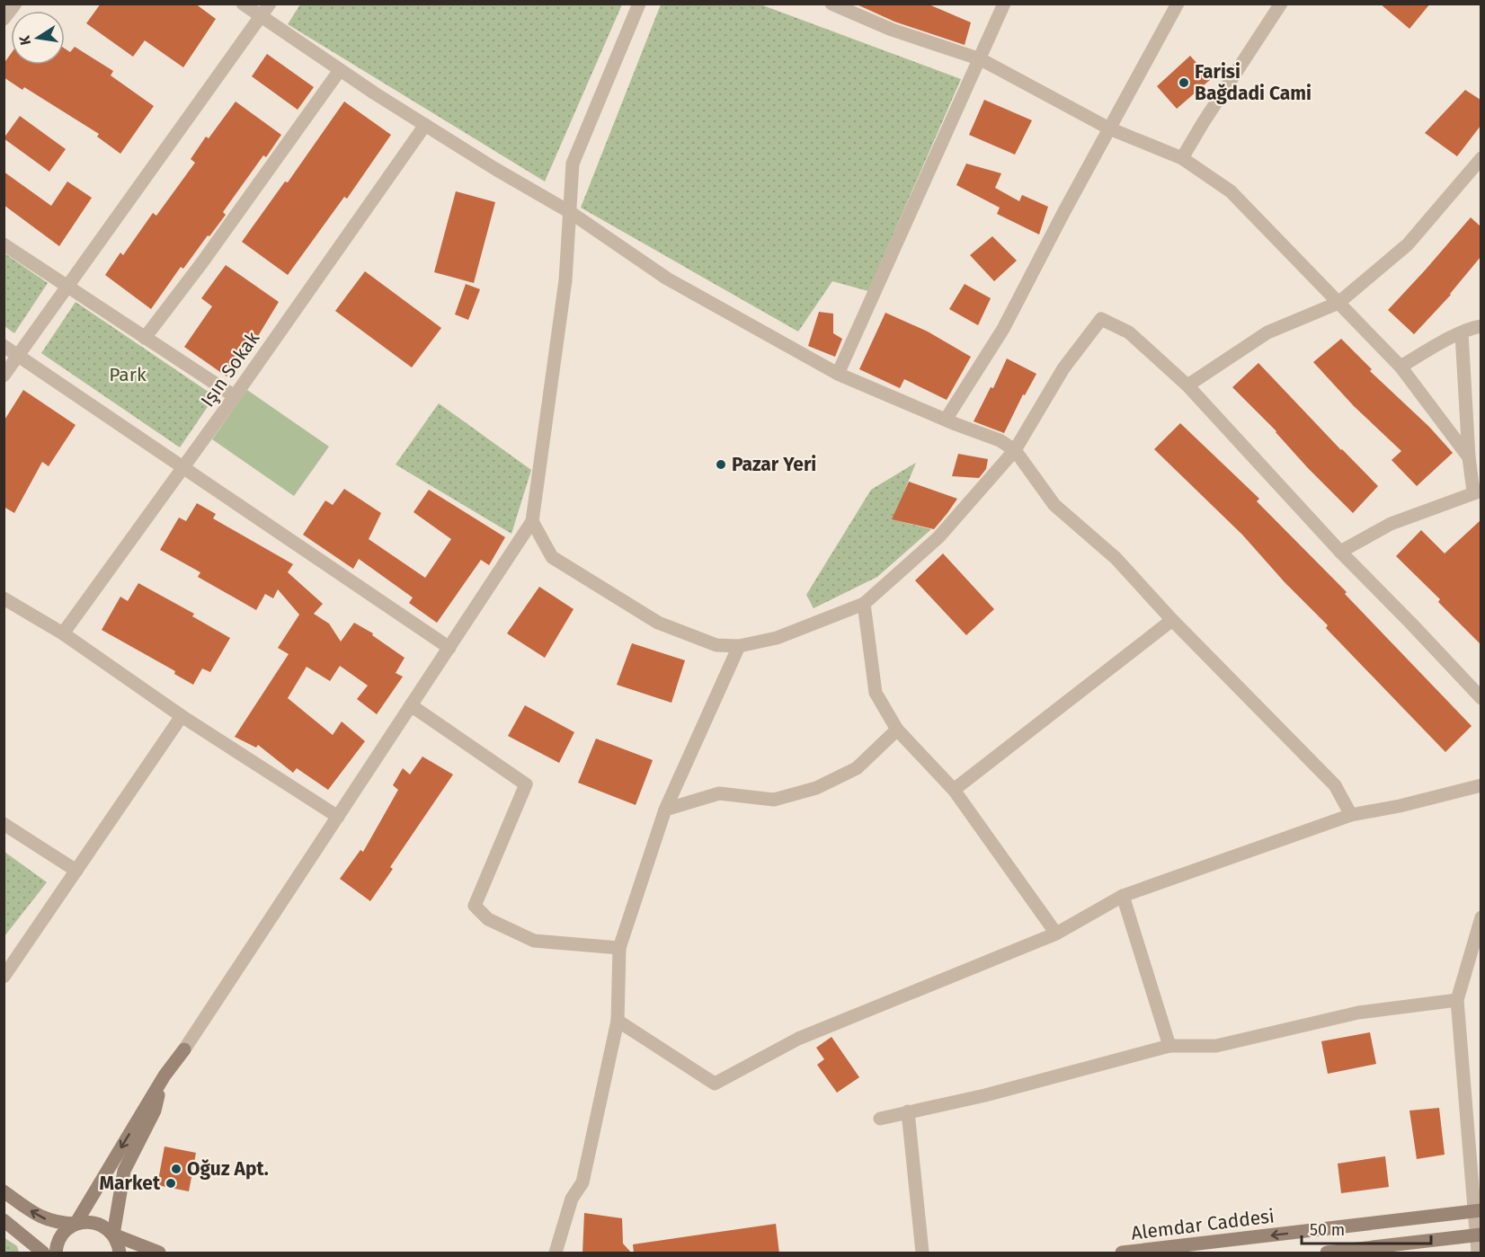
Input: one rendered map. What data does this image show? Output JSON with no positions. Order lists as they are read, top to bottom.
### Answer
{
  "streets": {
    "main road": ["Alemdar Caddesi"],
    "street": ["Işın Sokak"]
  },
  "parks": ["Park"],
  "places": [
    "Farisi Bağdadi Cami",
    "Pazar Yeri",
    "Oğuz Apt.",
    "Market"
  ],
  "scale_bar": "50 m",
  "north": "left"
}
